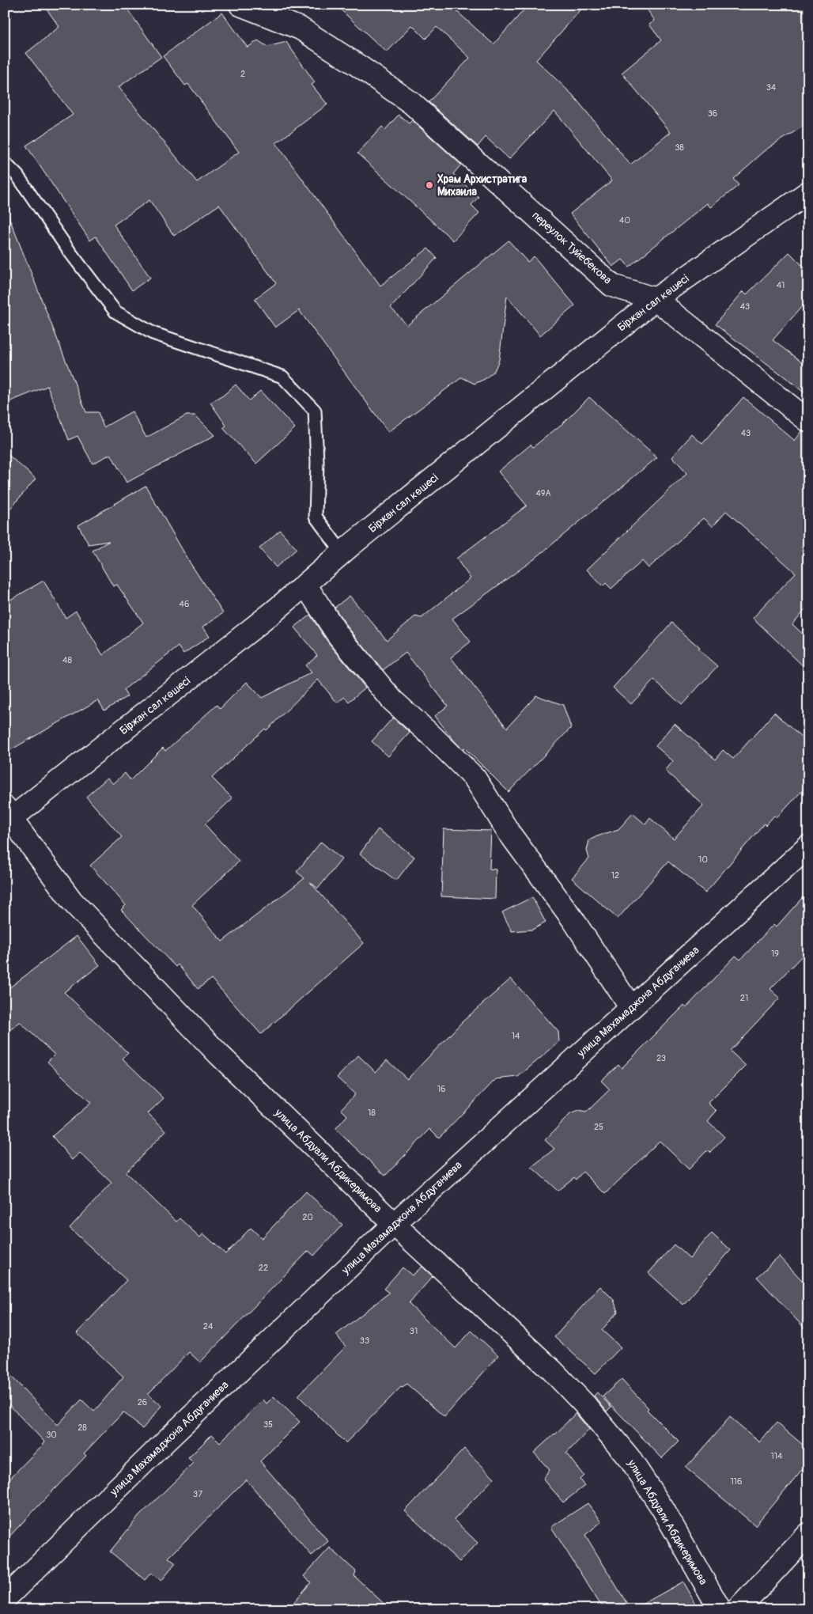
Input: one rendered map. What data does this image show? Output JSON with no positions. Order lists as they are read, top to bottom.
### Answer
{
  "streets": {
    "street": [
      "переулок Туйебекова",
      "Біржан сал көшесі",
      "улица Махамаджона Абдуганиева",
      "улица Абдуали Абдикеримова"
    ]
  },
  "crossings": [
    ["переулок Туйебекова", "Біржан сал көшесі"],
    ["Біржан сал көшесі", "улица Абдуали Абдикеримова"],
    ["улица Махамаджона Абдуганиева", "улица Абдуали Абдикеримова"]
  ],
  "places": ["Храм Архистратига Михаила"],
  "house_numbers": [
    "2",
    "34",
    "36",
    "38",
    "40",
    "41",
    "43",
    "43",
    "49А",
    "46",
    "48",
    "10",
    "12",
    "19",
    "21",
    "14",
    "23",
    "16",
    "18",
    "25",
    "20",
    "22",
    "24",
    "31",
    "33",
    "26",
    "35",
    "28",
    "30",
    "114",
    "116",
    "37"
  ]
}
